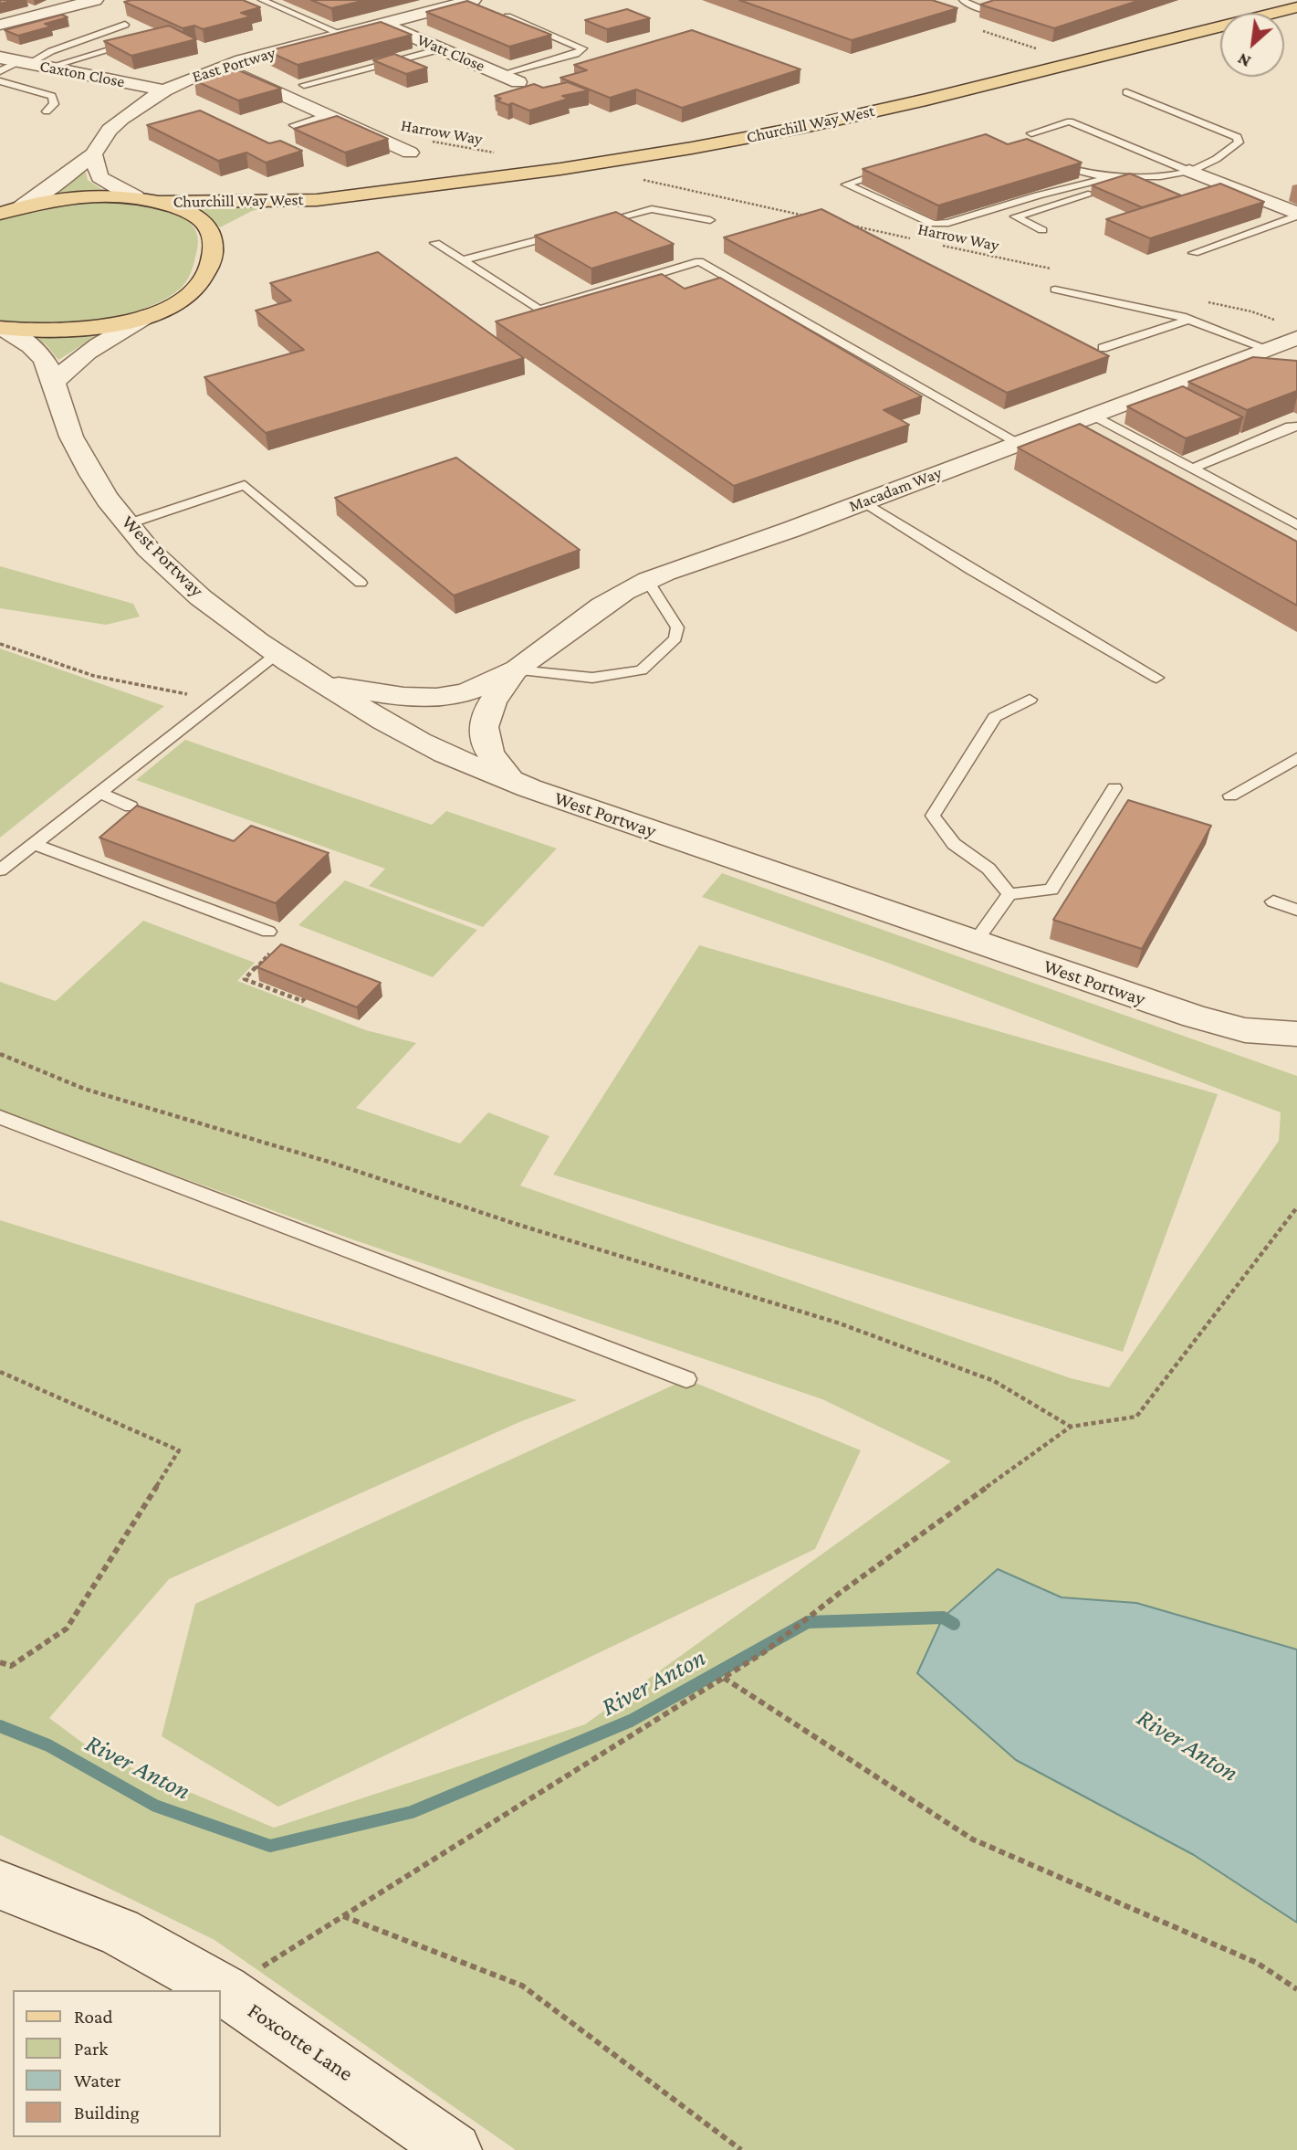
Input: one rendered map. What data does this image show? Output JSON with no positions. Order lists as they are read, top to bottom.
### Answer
{
  "streets": {
    "main road": ["Churchill Way West"],
    "street": [
      "Watt Close",
      "East Portway",
      "Caxton Close",
      "Macadam Way",
      "West Portway",
      "Foxcotte Lane"
    ],
    "path": ["Harrow Way"]
  },
  "crossings": [
    ["Watt Close", "East Portway"],
    ["East Portway", "Caxton Close"],
    ["East Portway", "Churchill Way West"]
  ],
  "water": ["River Anton"],
  "legend": [
    "Road",
    "Park",
    "Water",
    "Building"
  ],
  "north": "bottom left"
}
